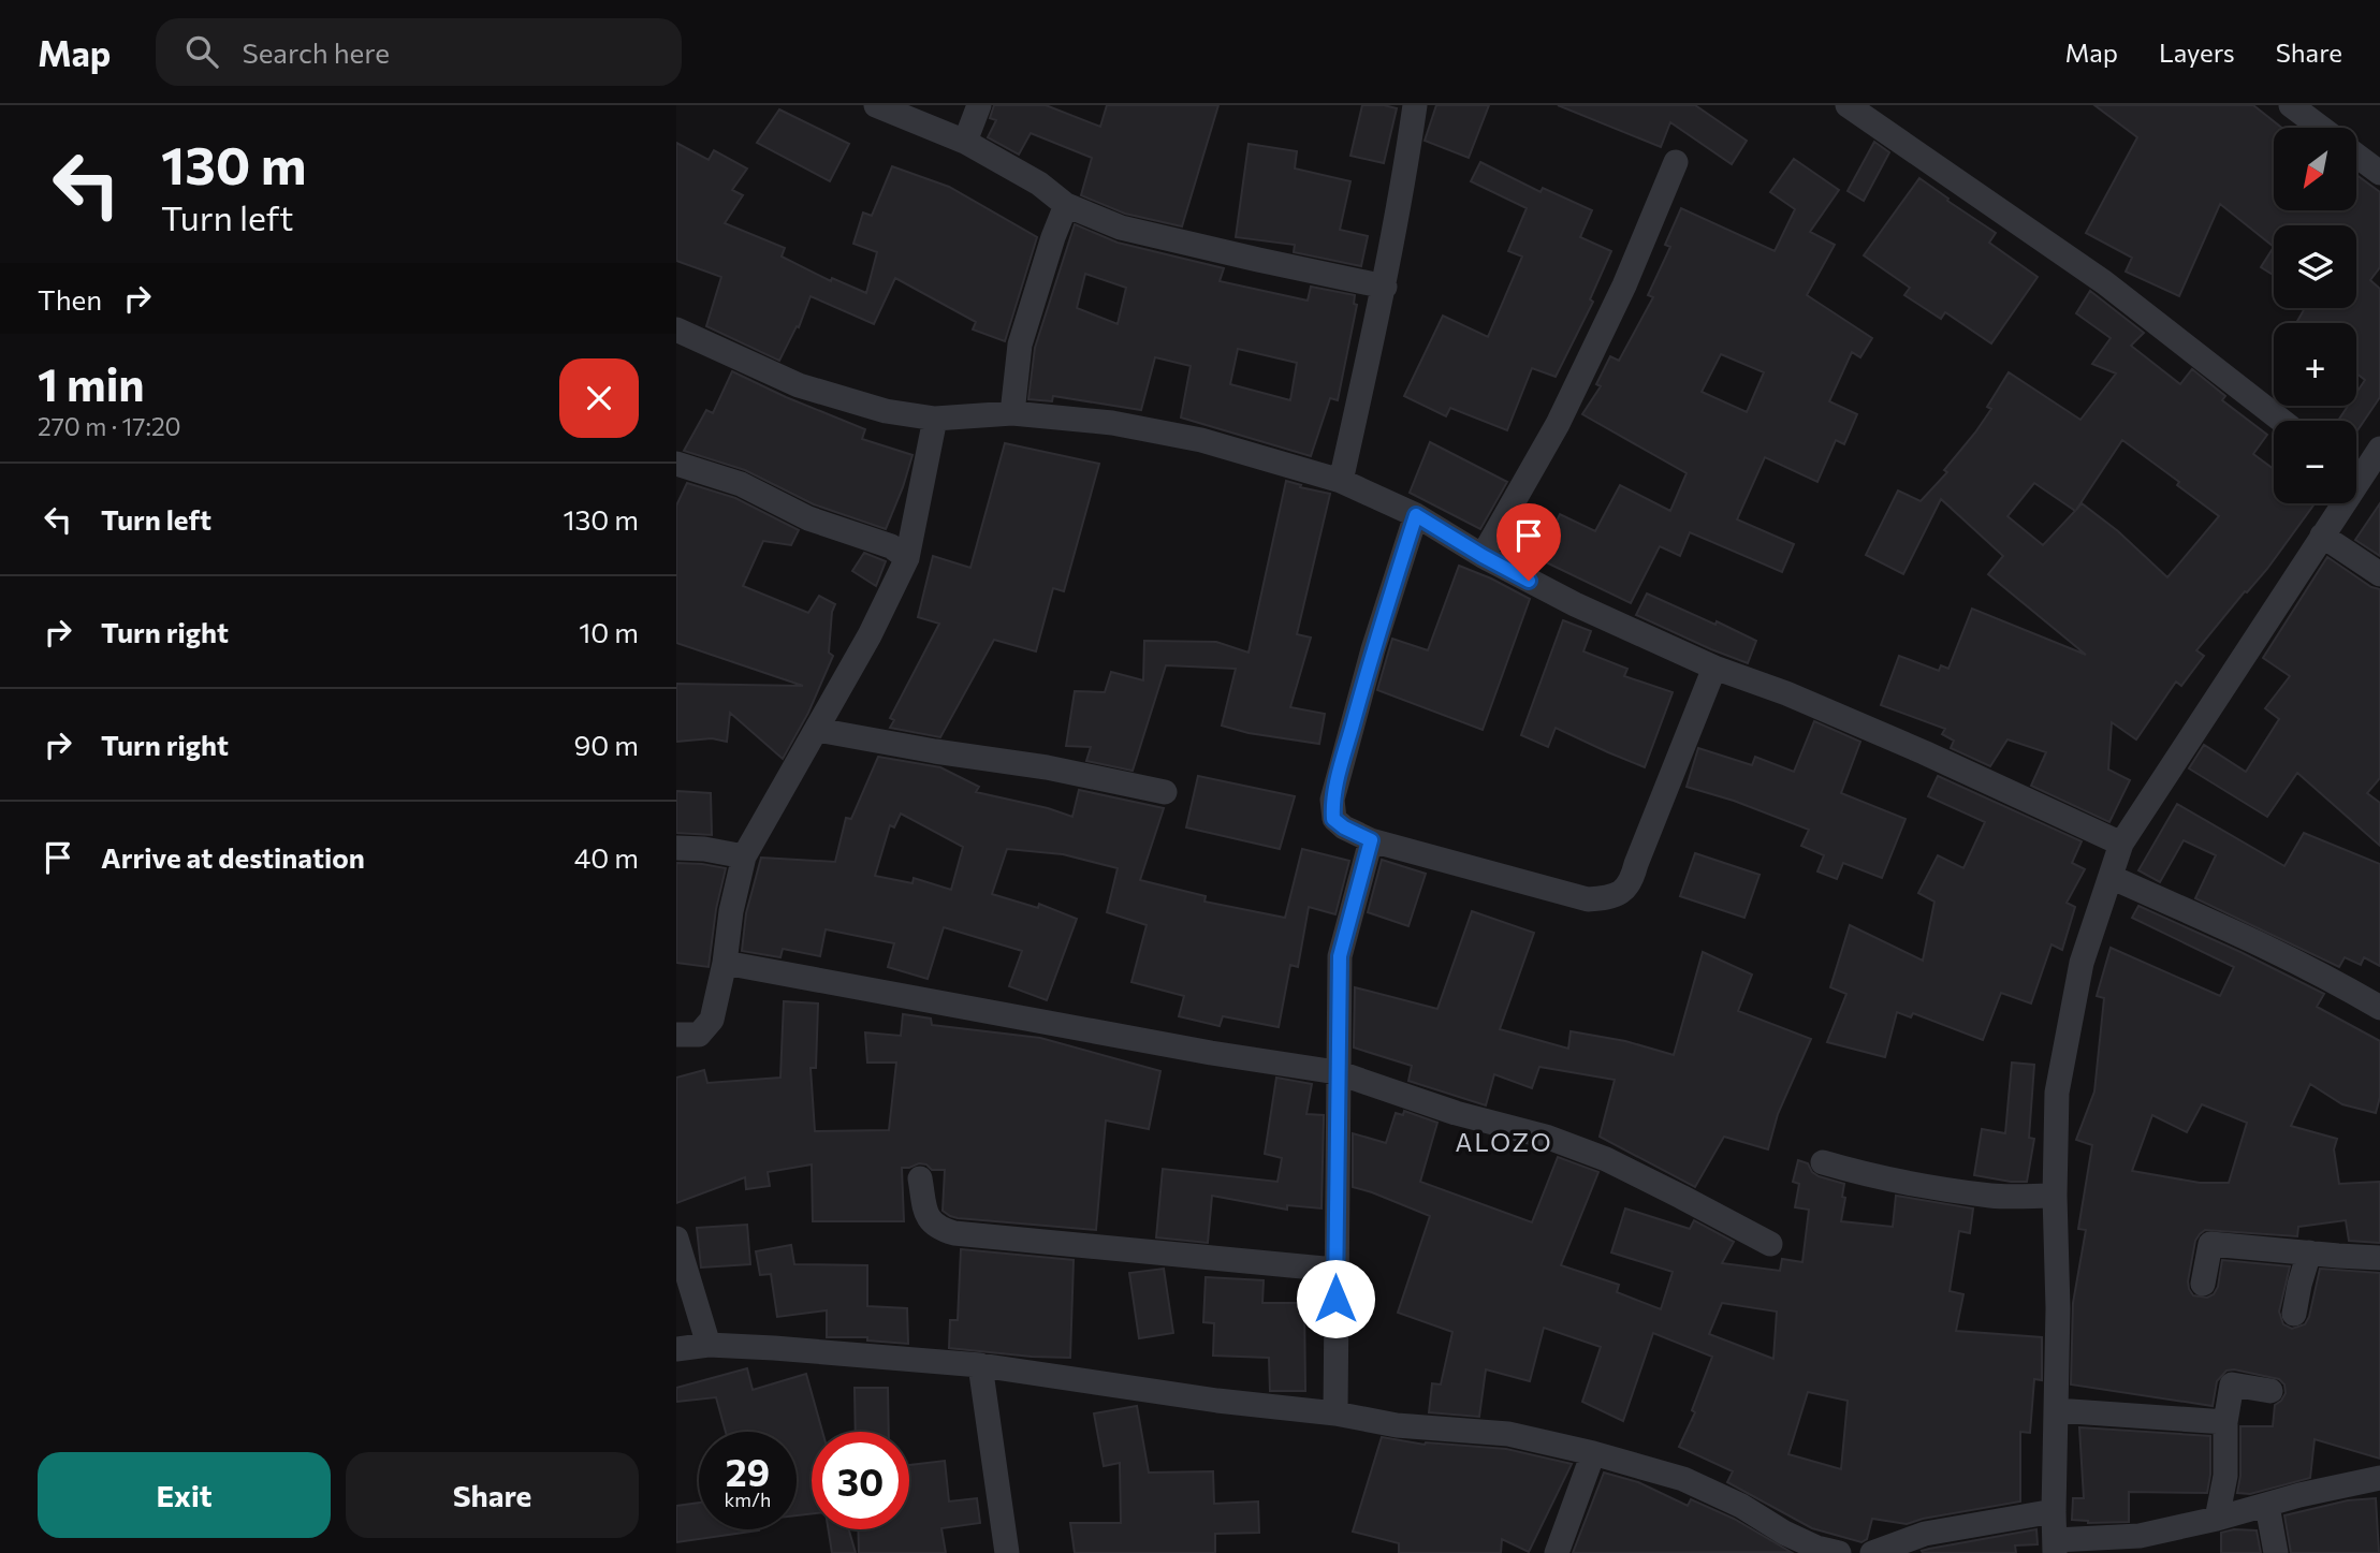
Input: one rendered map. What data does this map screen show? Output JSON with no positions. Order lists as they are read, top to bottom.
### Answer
{
  "districts": ["ALOZO"],
  "north": "bottom left",
  "page": {
    "header": "Map",
    "search": "Search here",
    "nav": ["Map", "Layers", "Share"],
    "turn": ["130 m", "Turn left"],
    "map_buttons": ["+", "−"],
    "then": "Then",
    "heading": ["1 min", "270 m · 17:20"],
    "list": [
      {
        "name": "Turn left",
        "value": "130 m"
      },
      {
        "name": "Turn right",
        "value": "10 m"
      },
      {
        "name": "Turn right",
        "value": "90 m"
      },
      {
        "name": "Arrive at destination",
        "value": "40 m"
      }
    ],
    "speed": "29 km/h",
    "limit": "30",
    "buttons": ["Exit", "Share"]
  }
}
